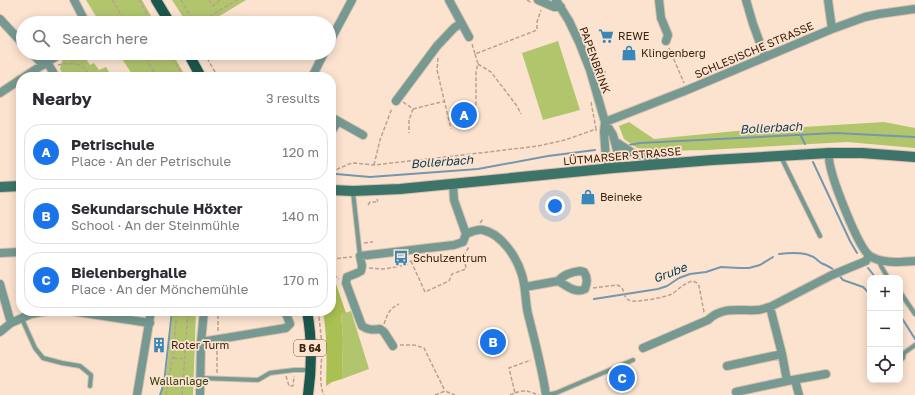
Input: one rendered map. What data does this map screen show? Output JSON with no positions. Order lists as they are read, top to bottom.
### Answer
{
  "streets": {
    "main road": ["LÜTMARSER STRASSE", "B 64"],
    "street": ["SCHLESISCHE STRASSE", "PAPENBRINK"]
  },
  "crossings": [
    ["SCHLESISCHE STRASSE", "PAPENBRINK"],
    ["PAPENBRINK", "LÜTMARSER STRASSE"]
  ],
  "water": ["Bollerbach", "Grube"],
  "parks": ["Wallanlage"],
  "places": {
    "supermarket": ["REWE"],
    "shop": ["Klingenberg", "Beineke"],
    "bus stop": ["Schulzentrum"],
    "building": ["Roter Turm"]
  },
  "page": {
    "search": "Search here",
    "heading": ["Nearby", "3 results"],
    "pins": ["A", "B", "C"],
    "list": [
      {
        "mark": "A",
        "name": "Petrischule",
        "note": "Place · An der Petrischule",
        "value": "120 m"
      },
      {
        "mark": "B",
        "name": "Sekundarschule Höxter",
        "note": "School · An der Steinmühle",
        "value": "140 m"
      },
      {
        "mark": "C",
        "name": "Bielenberghalle",
        "note": "Place · An der Mönchemühle",
        "value": "170 m"
      }
    ],
    "map_buttons": ["+", "−"]
  }
}
